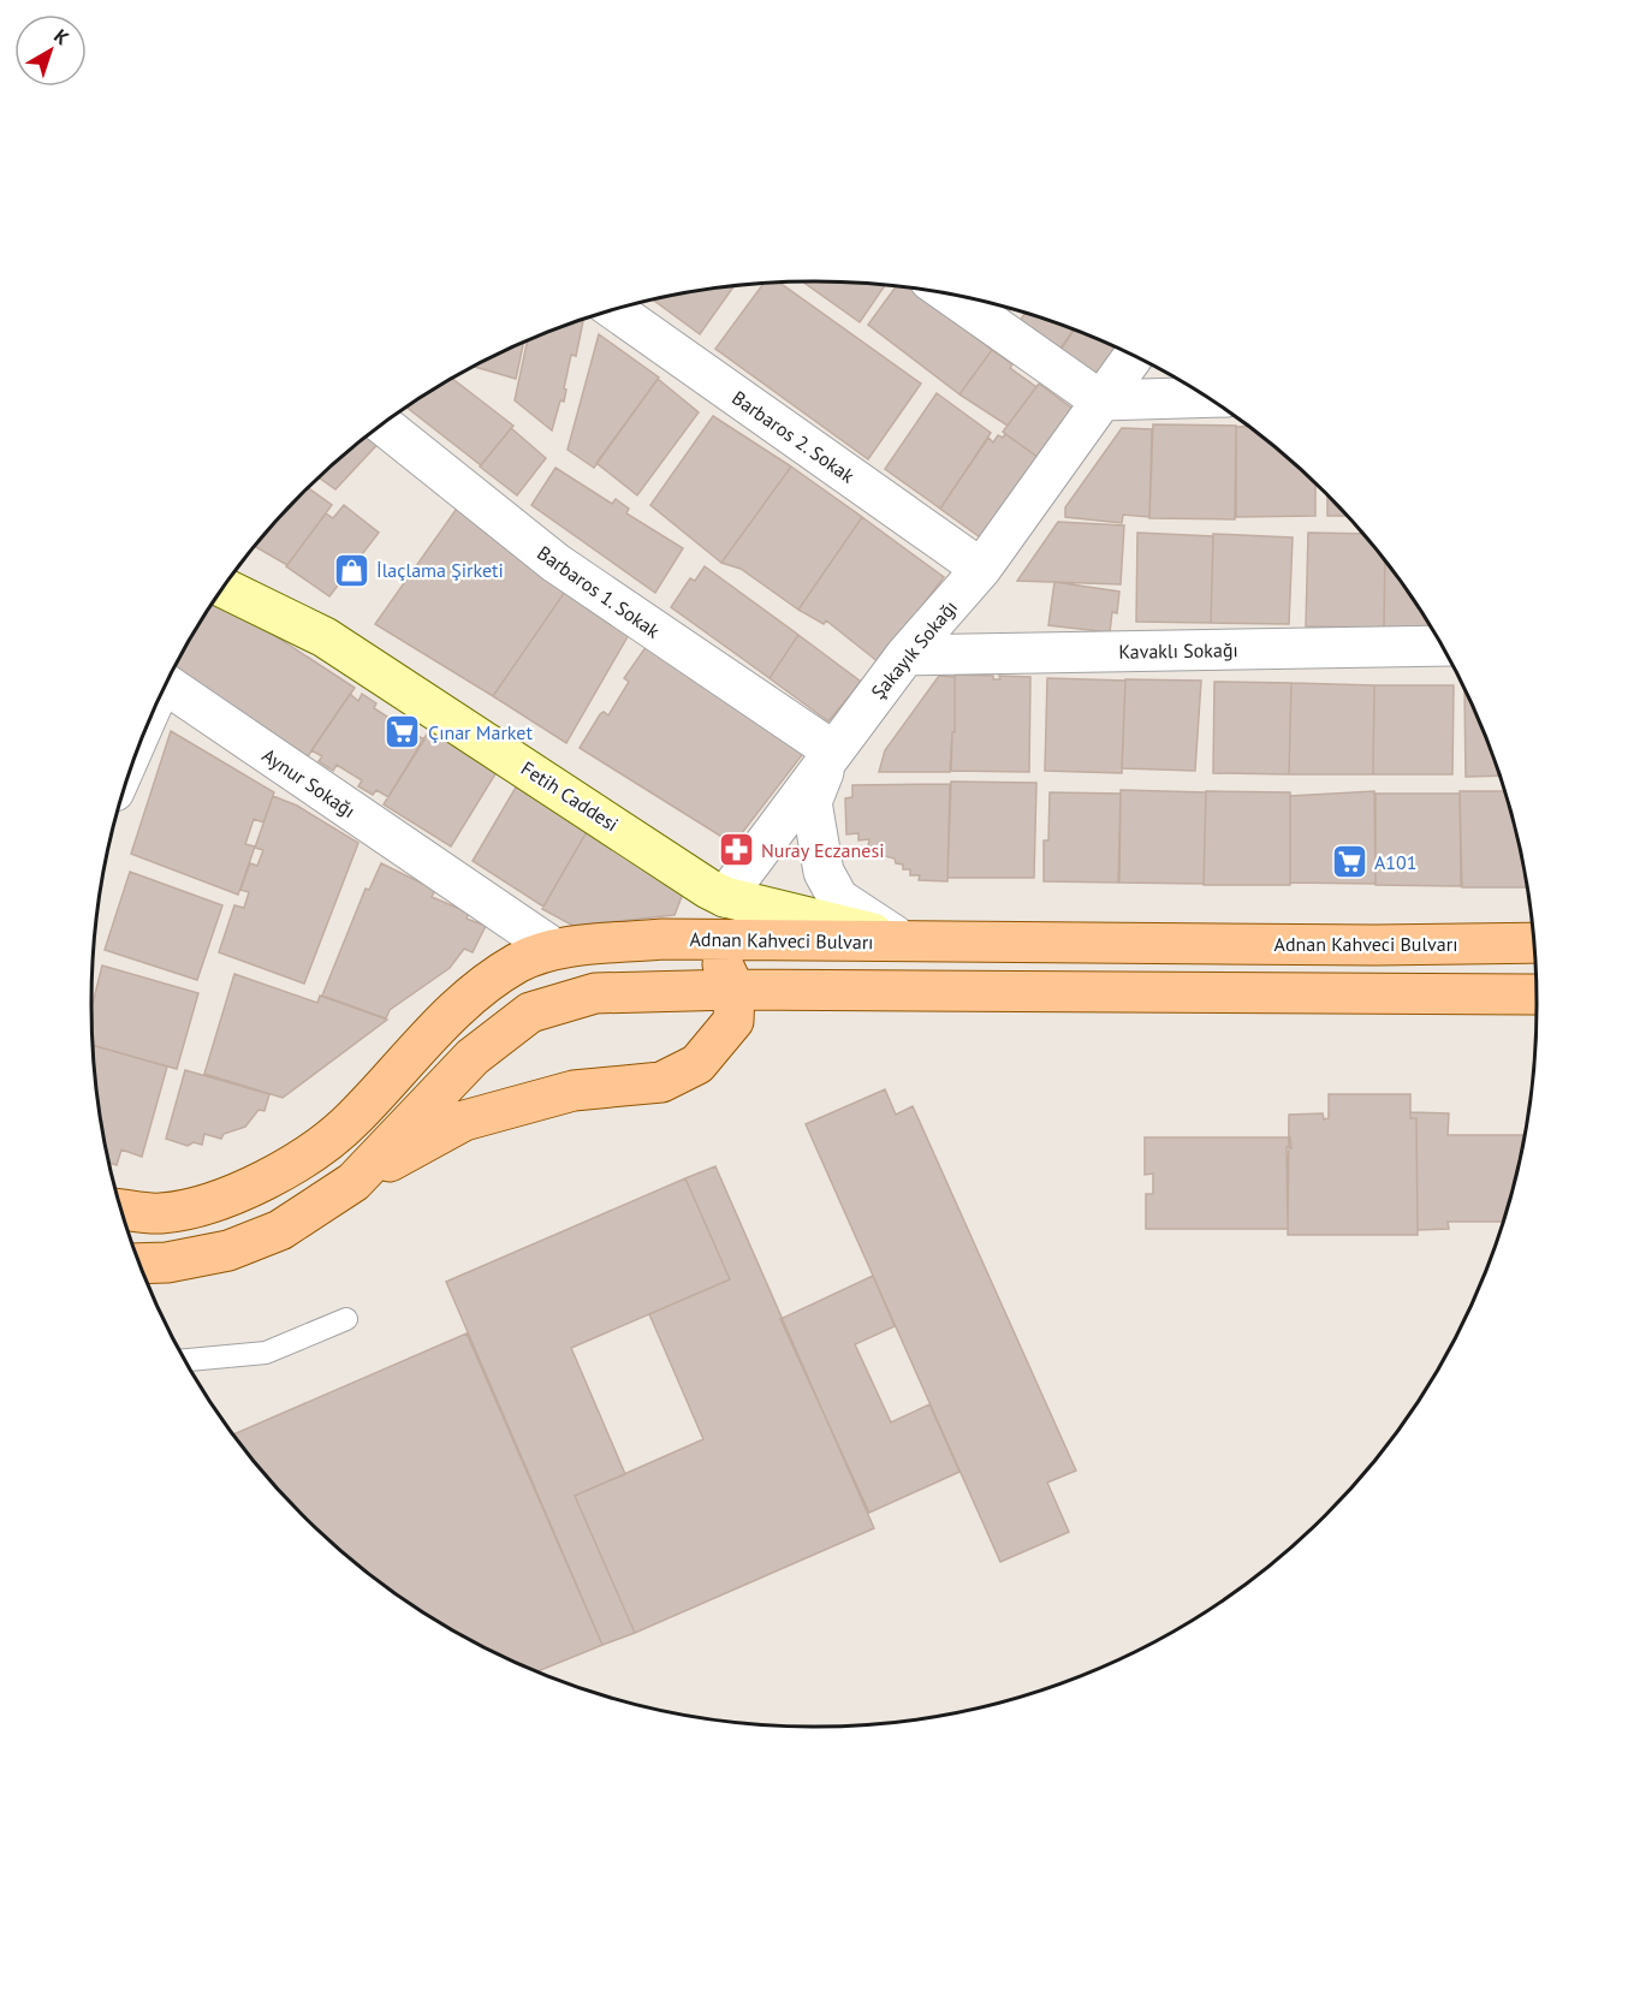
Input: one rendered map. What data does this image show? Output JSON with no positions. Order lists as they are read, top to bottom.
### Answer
{
  "streets": {
    "main road": ["Adnan Kahveci Bulvarı"],
    "street": [
      "Barbaros 2. Sokak",
      "Barbaros 1. Sokak",
      "Şakayık Sokağı",
      "Kavaklı Sokağı",
      "Aynur Sokağı",
      "Fetih Caddesi"
    ]
  },
  "crossings": [
    ["Barbaros 2. Sokak", "Şakayık Sokağı"],
    ["Barbaros 1. Sokak", "Şakayık Sokağı"],
    ["Şakayık Sokağı", "Kavaklı Sokağı"],
    ["Şakayık Sokağı", "Fetih Caddesi"],
    ["Aynur Sokağı", "Adnan Kahveci Bulvarı"],
    ["Fetih Caddesi", "Adnan Kahveci Bulvarı"]
  ],
  "places": {
    "shop": ["İlaçlama Şirketi"],
    "supermarket": ["Çınar Market", "A101"],
    "pharmacy": ["Nuray Eczanesi"]
  },
  "north": "top right"
}
